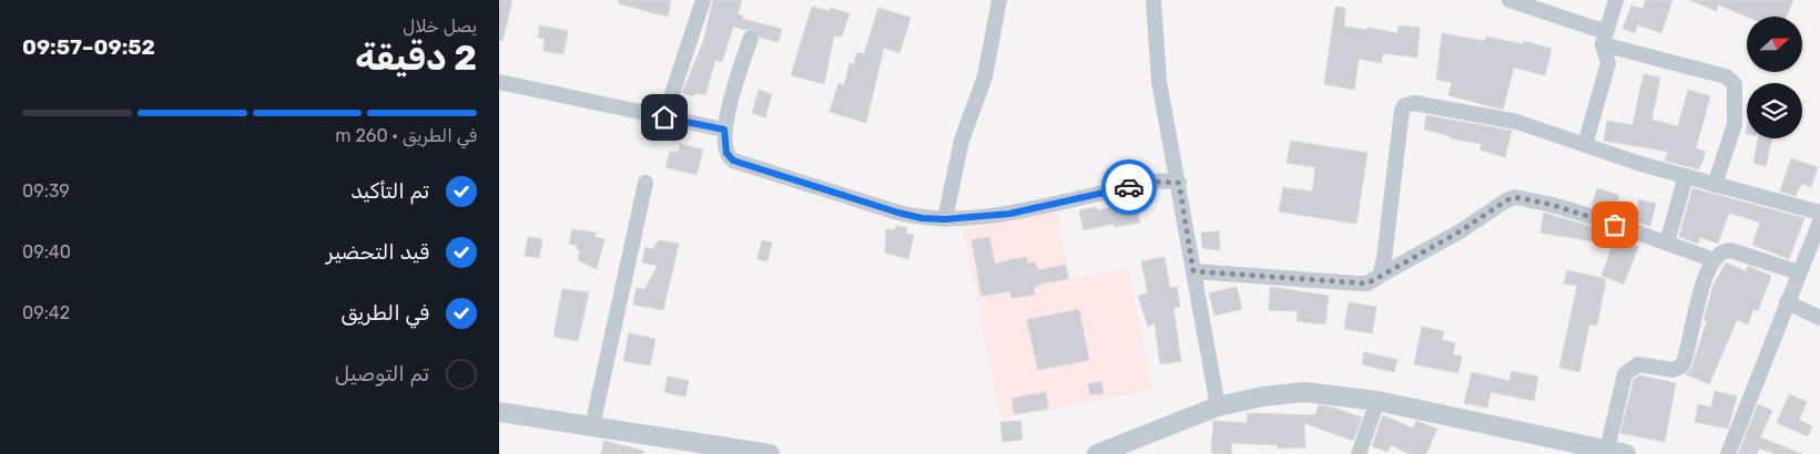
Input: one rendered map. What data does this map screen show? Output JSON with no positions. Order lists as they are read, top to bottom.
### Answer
{
  "north": "right",
  "page": {
    "heading": ["2 دقيقة", "يصل خلال", "09:52–09:57"],
    "bar": "في الطريق · 260 m",
    "list": [
      ["تم التأكيد", "09:39"],
      ["قيد التحضير", "09:40"],
      ["في الطريق", "09:42"],
      "تم التوصيل"
    ]
  }
}
